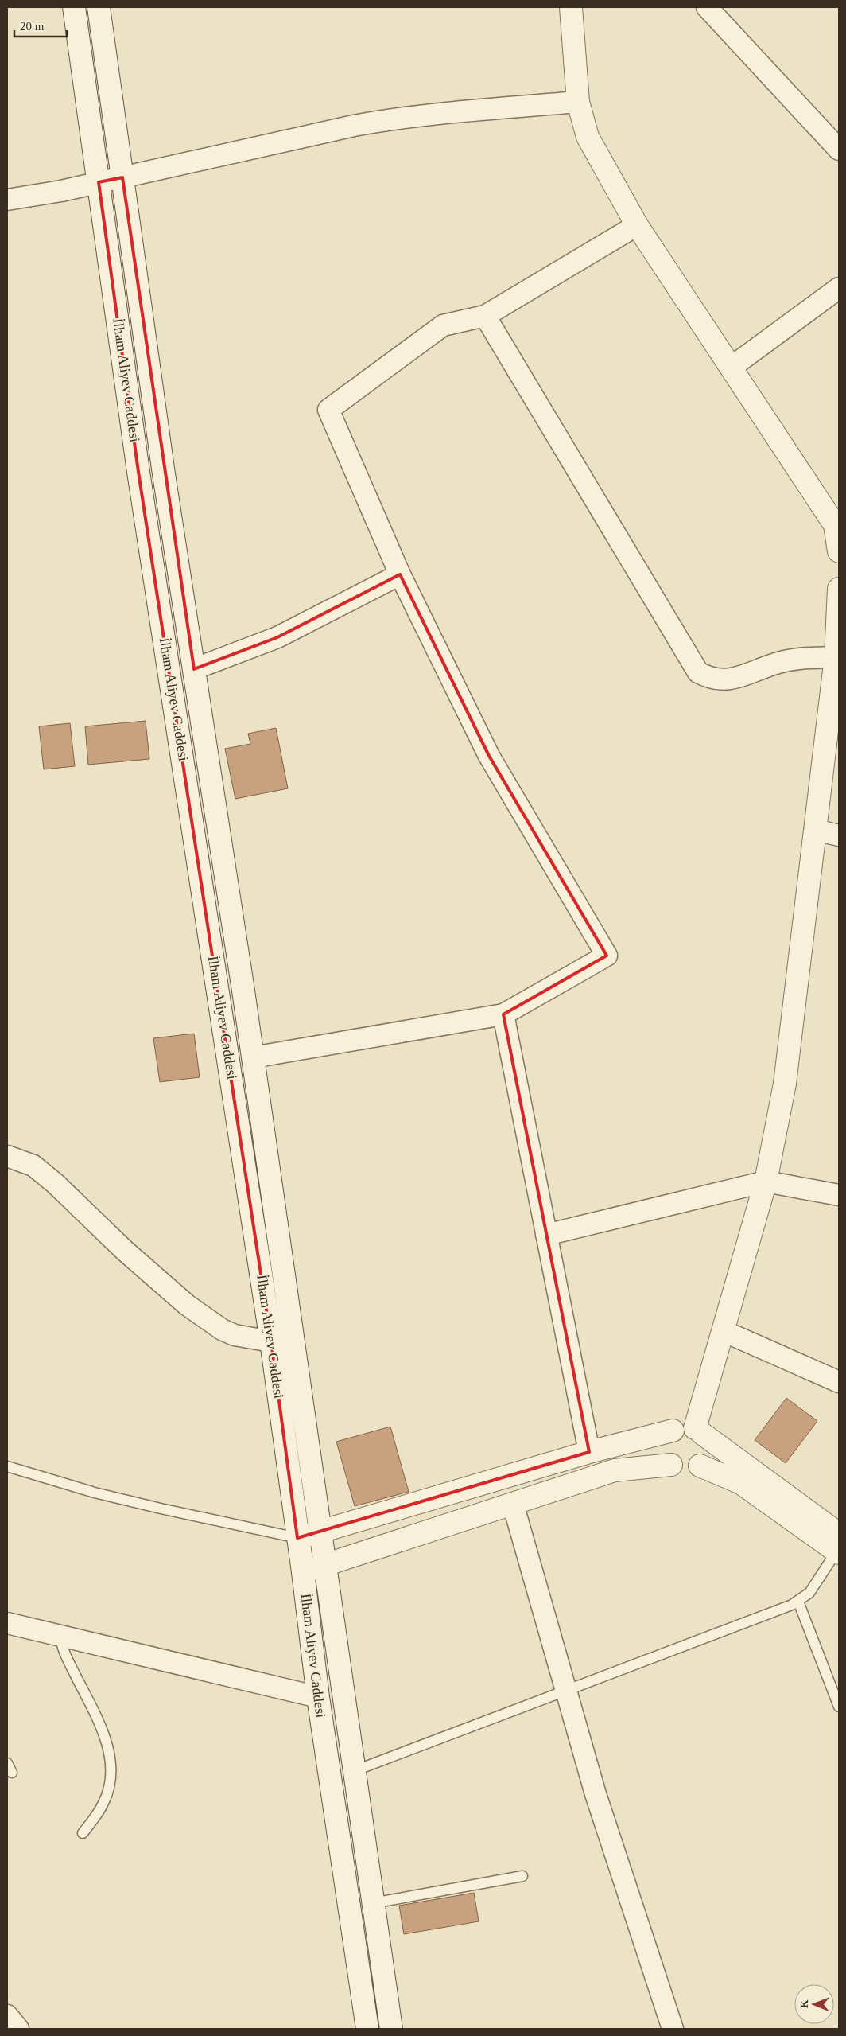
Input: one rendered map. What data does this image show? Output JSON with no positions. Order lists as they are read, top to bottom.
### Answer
{
  "streets": {
    "main road": ["İlham Aliyev Caddesi"]
  },
  "scale_bar": "20 m",
  "north": "left"
}
